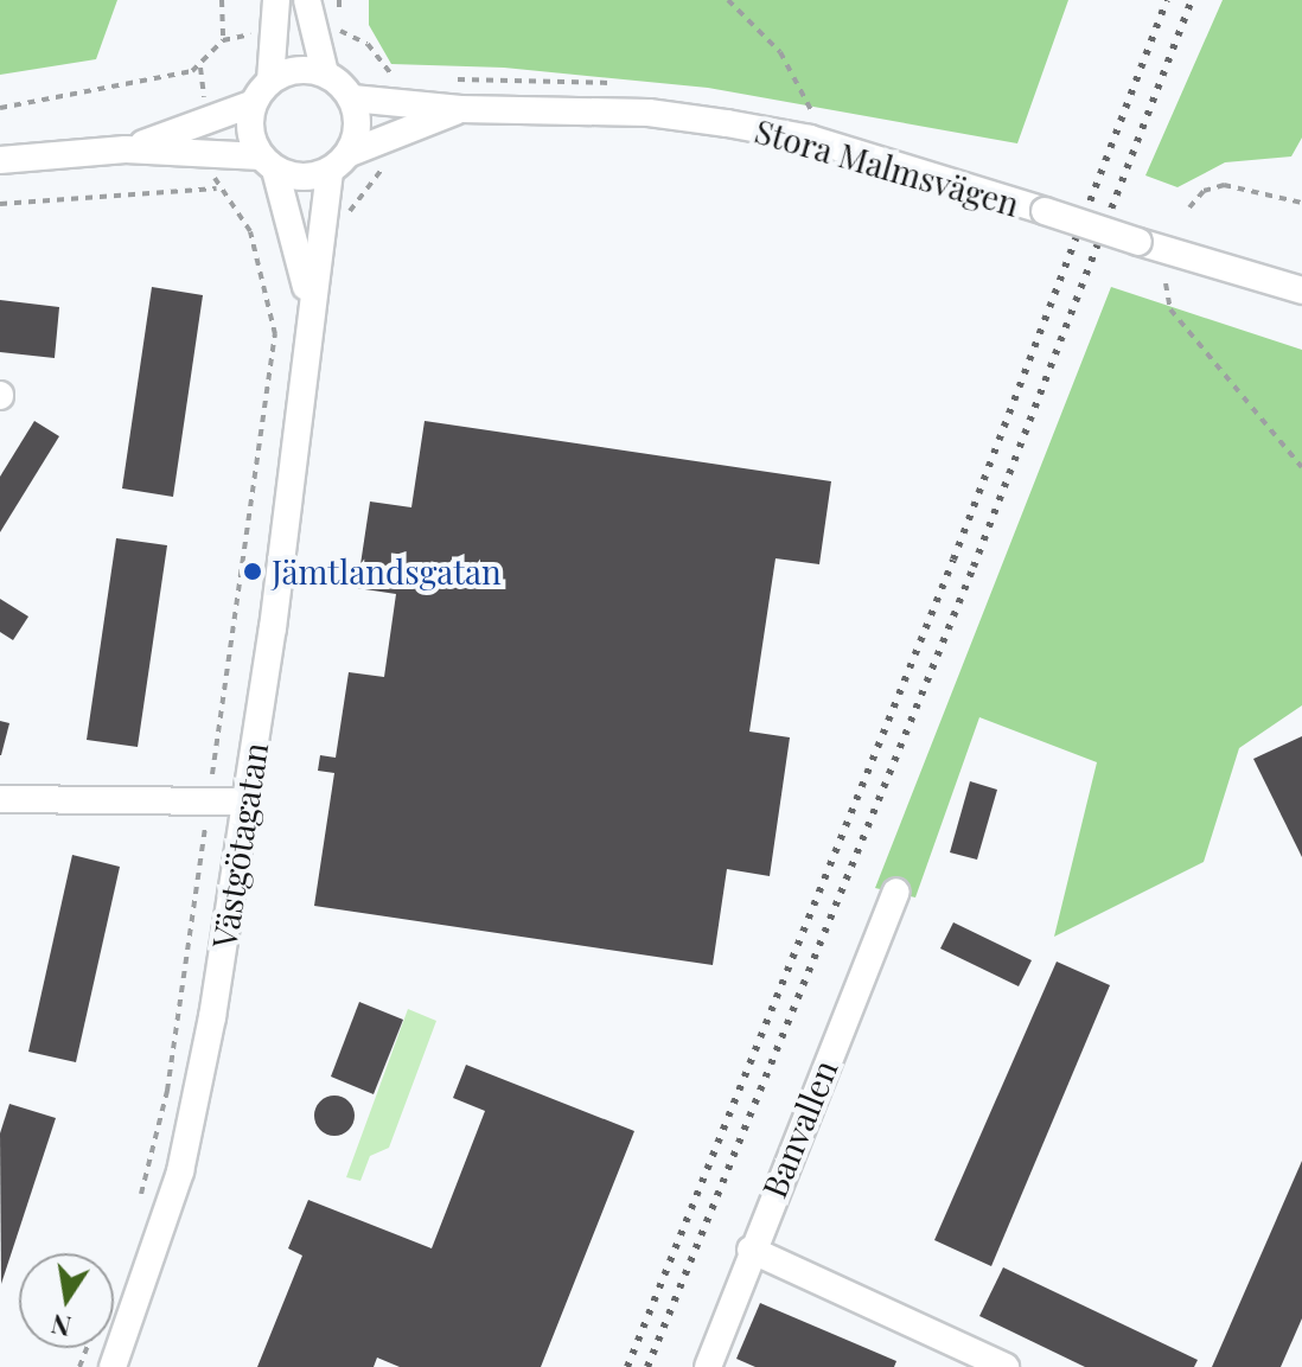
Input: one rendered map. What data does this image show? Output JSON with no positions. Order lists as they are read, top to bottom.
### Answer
{
  "streets": {
    "street": ["Stora Malmsvägen", "Västgötagatan", "Banvallen"]
  },
  "crossings": [
    ["Stora Malmsvägen", "Västgötagatan"]
  ],
  "places": ["Jämtlandsgatan"],
  "north": "bottom"
}
